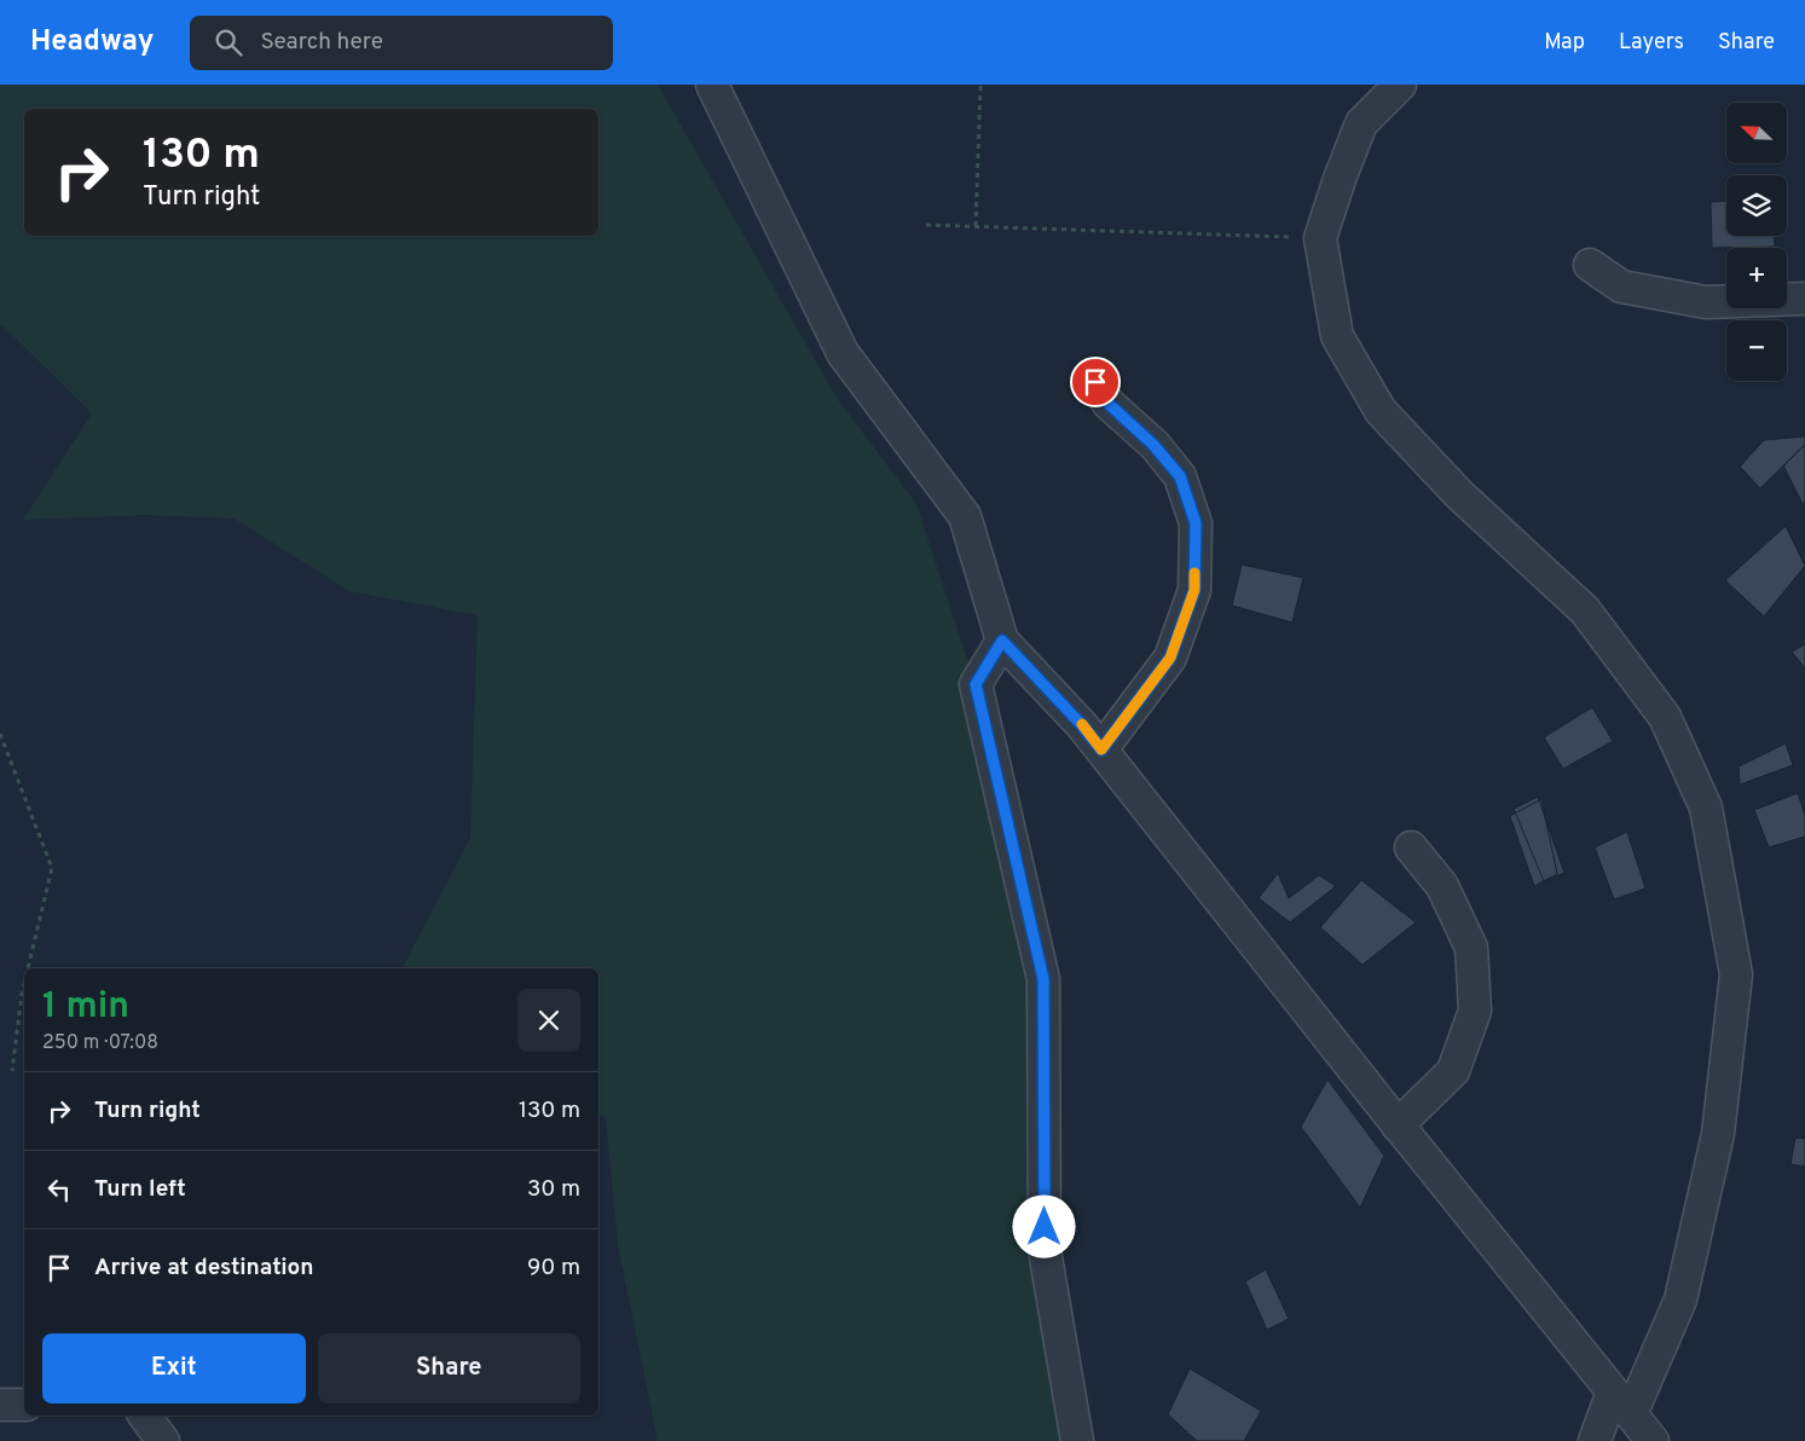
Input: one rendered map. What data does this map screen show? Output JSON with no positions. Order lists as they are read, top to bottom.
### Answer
{
  "north": "top left",
  "page": {
    "header": "Headway",
    "search": "Search here",
    "nav": ["Map", "Layers", "Share"],
    "map_buttons": ["+", "−"],
    "turn": ["130 m", "Turn right"],
    "heading": ["1 min", "250 m · 07:08"],
    "list": [
      {
        "name": "Turn right",
        "value": "130 m"
      },
      {
        "name": "Turn left",
        "value": "30 m"
      },
      {
        "name": "Arrive at destination",
        "value": "90 m"
      }
    ],
    "buttons": ["Exit", "Share"]
  }
}
